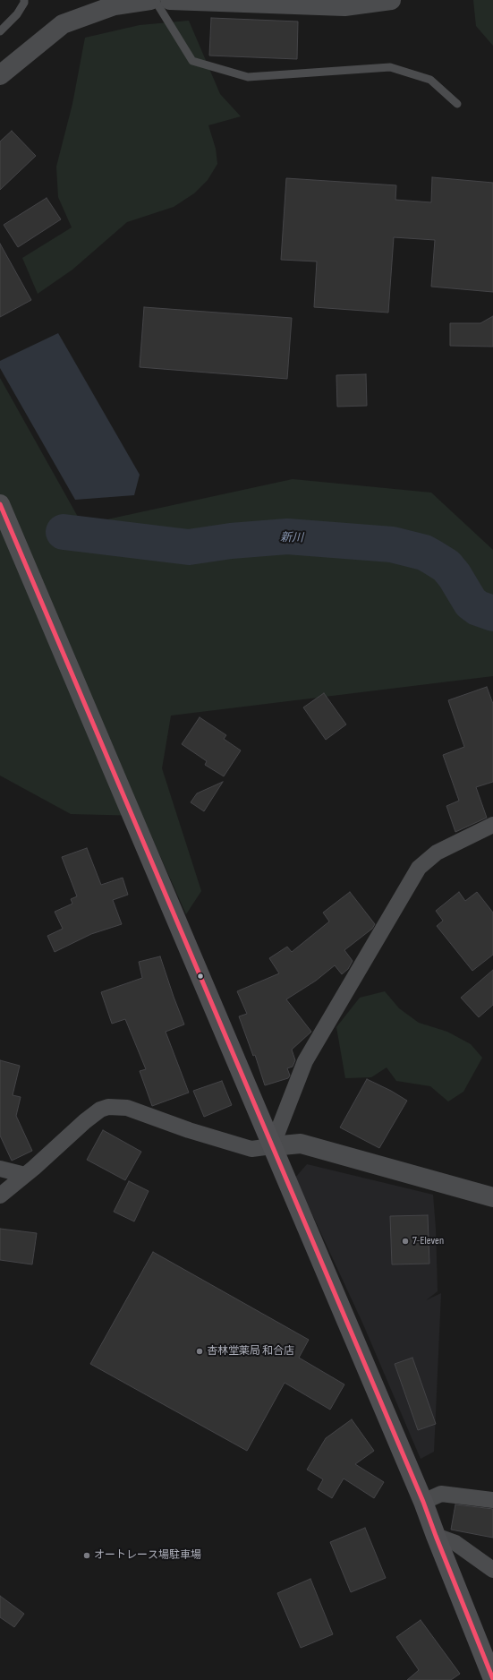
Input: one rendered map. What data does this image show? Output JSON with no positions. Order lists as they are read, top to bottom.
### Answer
{
  "water": ["新川"],
  "places": ["7-Eleven", "杏林堂薬局 和合店", "オートレース場駐車場"]
}
